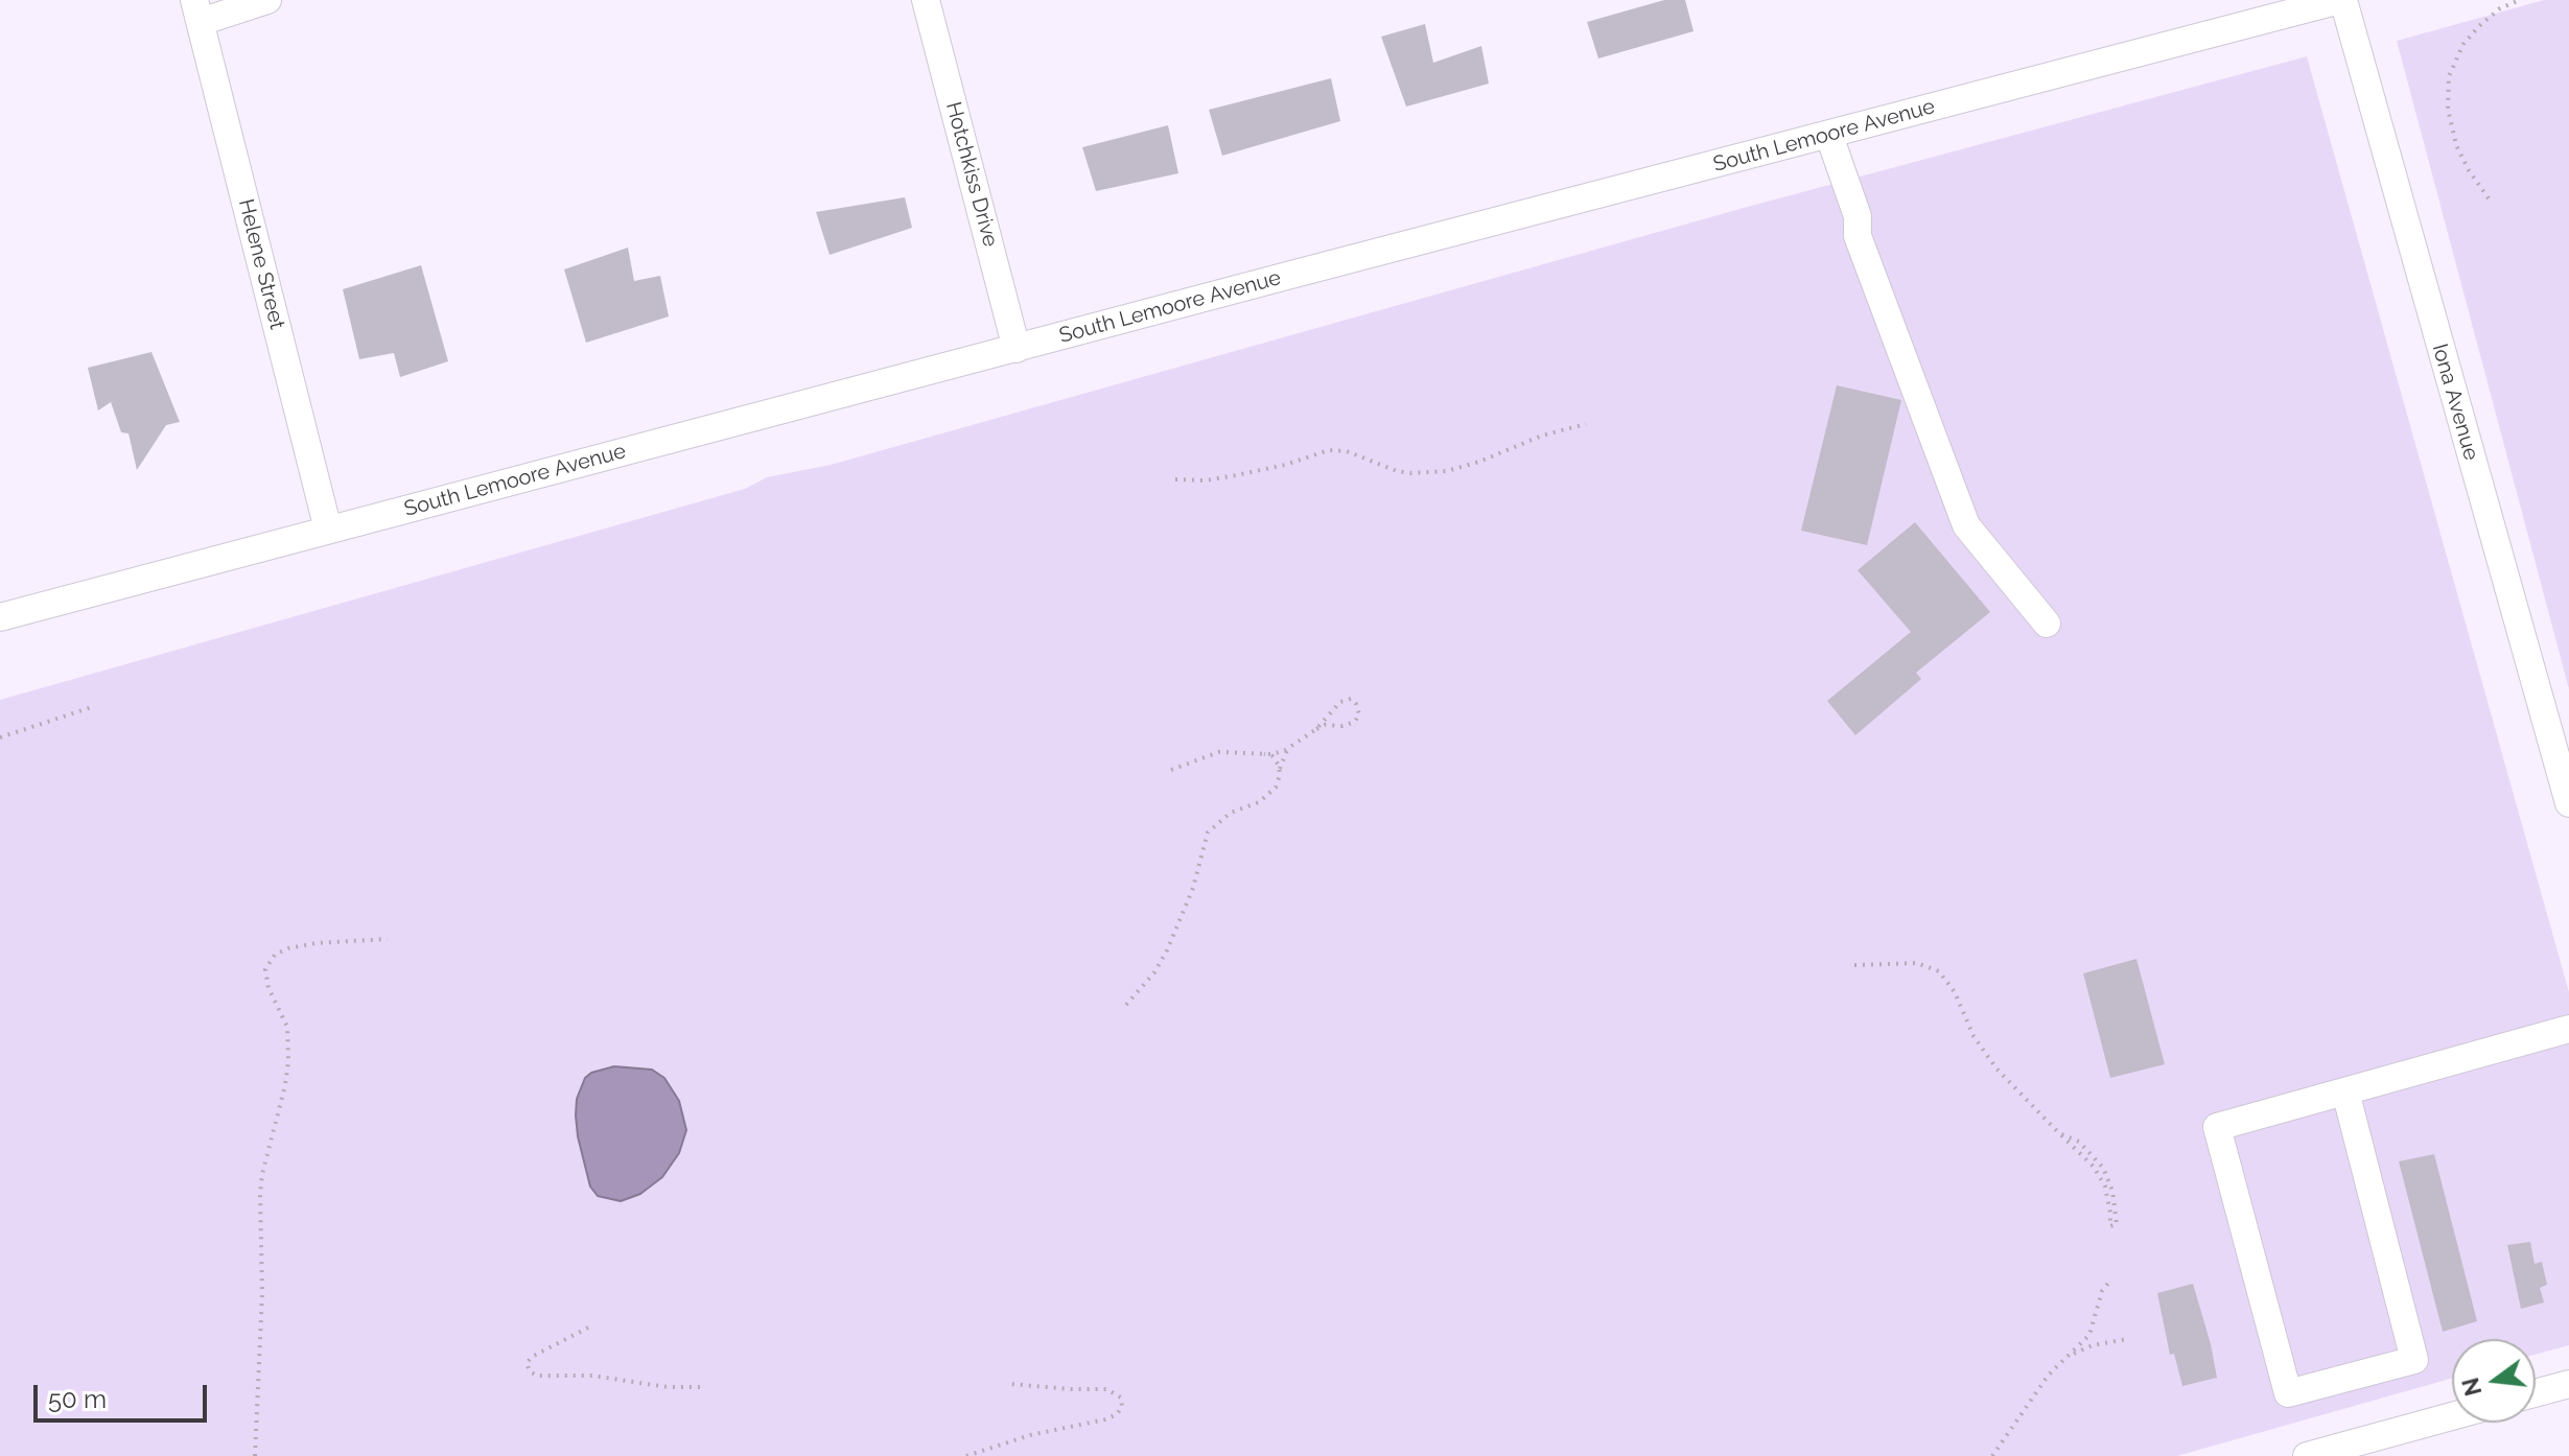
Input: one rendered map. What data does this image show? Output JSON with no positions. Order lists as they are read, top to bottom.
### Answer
{
  "streets": {
    "street": [
      "South Lemoore Avenue",
      "Hotchkiss Drive",
      "Helene Street",
      "Iona Avenue"
    ]
  },
  "crossings": [
    ["South Lemoore Avenue", "Hotchkiss Drive"],
    ["South Lemoore Avenue", "Helene Street"],
    ["South Lemoore Avenue", "Iona Avenue"]
  ],
  "scale_bar": "50 m",
  "north": "left"
}
